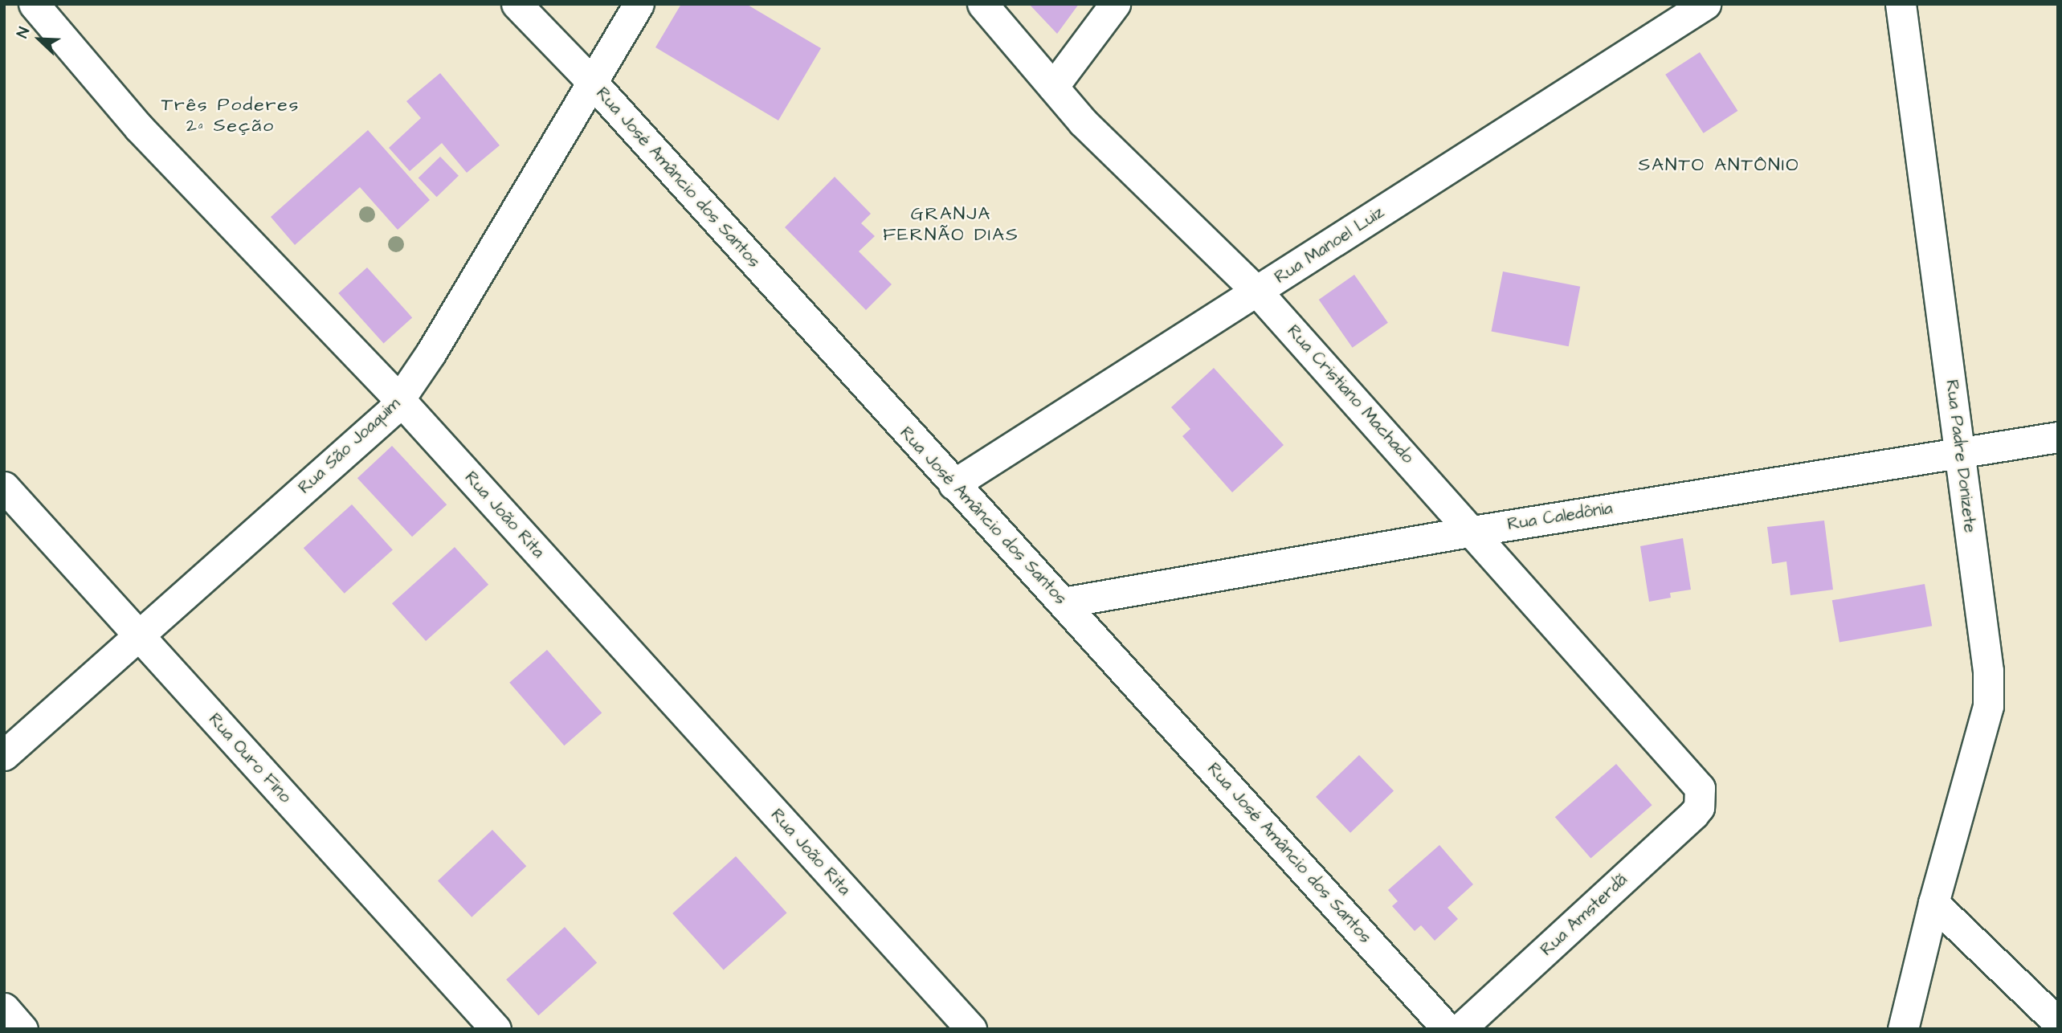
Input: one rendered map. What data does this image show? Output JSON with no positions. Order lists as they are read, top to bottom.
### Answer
{
  "streets": {
    "street": [
      "Rua José Amâncio dos Santos",
      "Rua Manoel Luiz",
      "Rua Cristiano Machado",
      "Rua São Joaquim",
      "Rua Padre Donizete",
      "Rua João Rita",
      "Rua Caledônia",
      "Rua Ouro Fino",
      "Rua Amsterdã"
    ]
  },
  "crossings": [
    ["Rua José Amâncio dos Santos", "Rua Manoel Luiz"],
    ["Rua José Amâncio dos Santos", "Rua São Joaquim"],
    ["Rua José Amâncio dos Santos", "Rua Caledônia"],
    ["Rua Manoel Luiz", "Rua Cristiano Machado"],
    ["Rua Cristiano Machado", "Rua Caledônia"],
    ["Rua Cristiano Machado", "Rua Amsterdã"],
    ["Rua São Joaquim", "Rua João Rita"],
    ["Rua São Joaquim", "Rua Ouro Fino"],
    ["Rua Padre Donizete", "Rua Caledônia"]
  ],
  "districts": ["Três Poderes 2ª Seção", "SANTO ANTÔNIO", "GRANJA FERNÃO DIAS"],
  "north": "top left"
}
